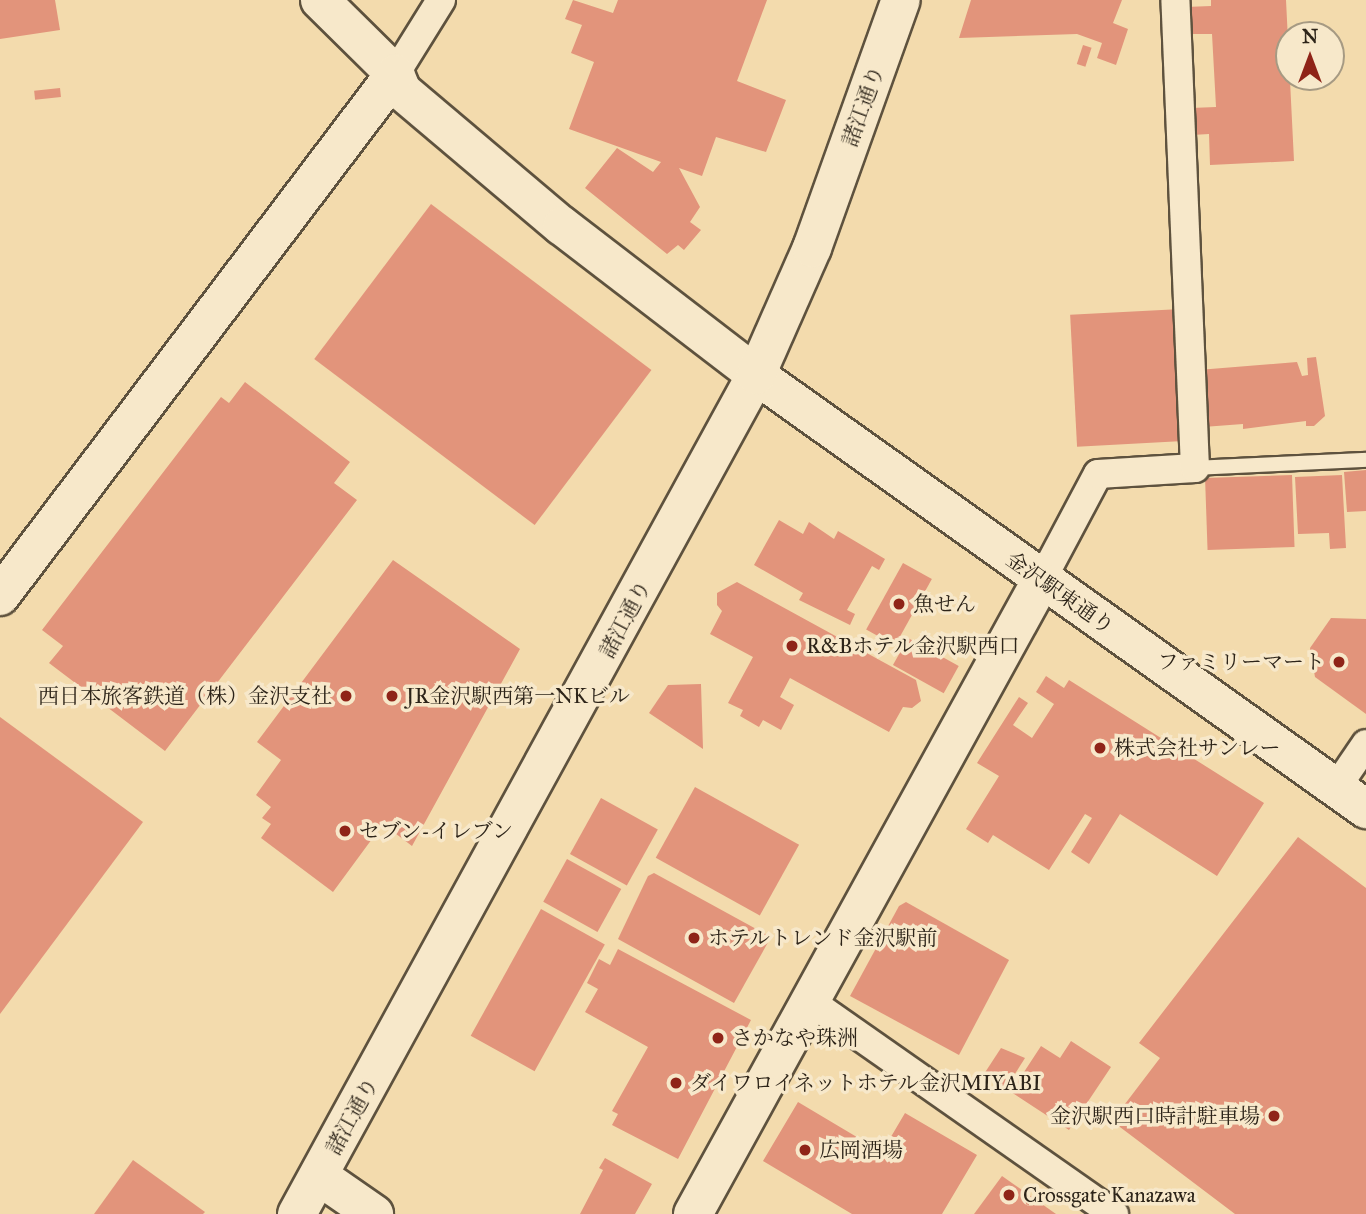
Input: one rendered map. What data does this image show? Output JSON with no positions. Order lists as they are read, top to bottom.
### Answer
{
  "streets": {
    "street": ["諸江通り", "金沢駅東通り"]
  },
  "crossings": [
    ["諸江通り", "金沢駅東通り"]
  ],
  "places": [
    "魚せん",
    "R&Bホテル金沢駅西口",
    "ファミリーマート",
    "西日本旅客鉄道（株）金沢支社",
    "JR金沢駅西第一NKビル",
    "株式会社サンレー",
    "セブン-イレブン",
    "ホテルトレンド金沢駅前",
    "さかなや珠洲",
    "ダイワロイネットホテル金沢MIYABI",
    "金沢駅西口時計駐車場",
    "広岡酒場",
    "Crossgate Kanazawa"
  ],
  "north": "top"
}
